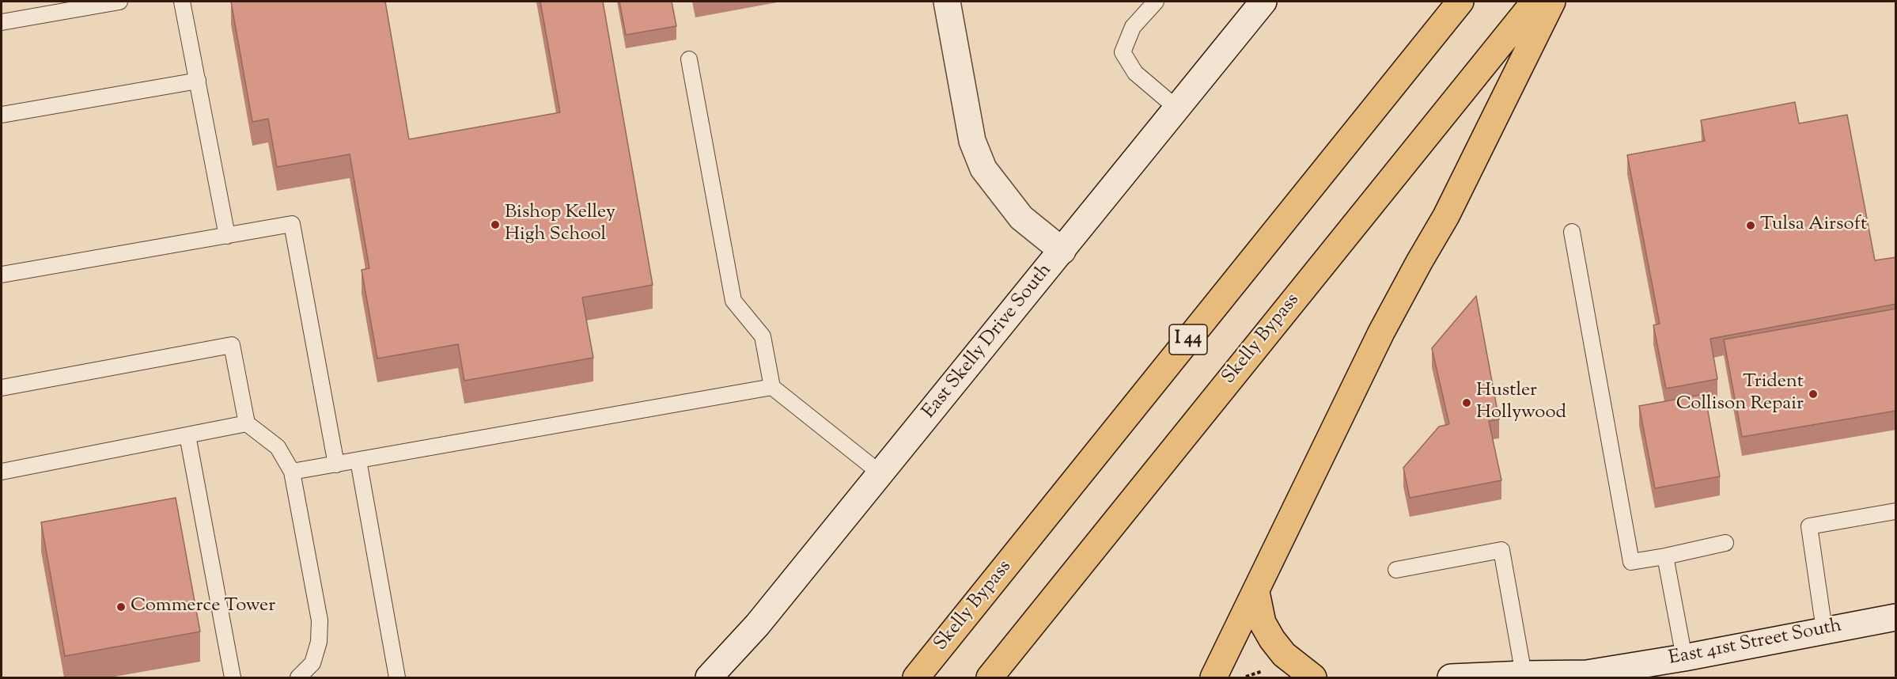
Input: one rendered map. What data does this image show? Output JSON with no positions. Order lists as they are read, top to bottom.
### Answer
{
  "streets": {
    "highway": ["I 44", "Skelly Bypass"],
    "main road": ["East Skelly Drive South", "East 41st Street South"]
  },
  "places": [
    "Bishop Kelley High School",
    "Tulsa Airsoft",
    "Trident Collison Repair",
    "Hustler Hollywood",
    "Commerce Tower"
  ]
}
